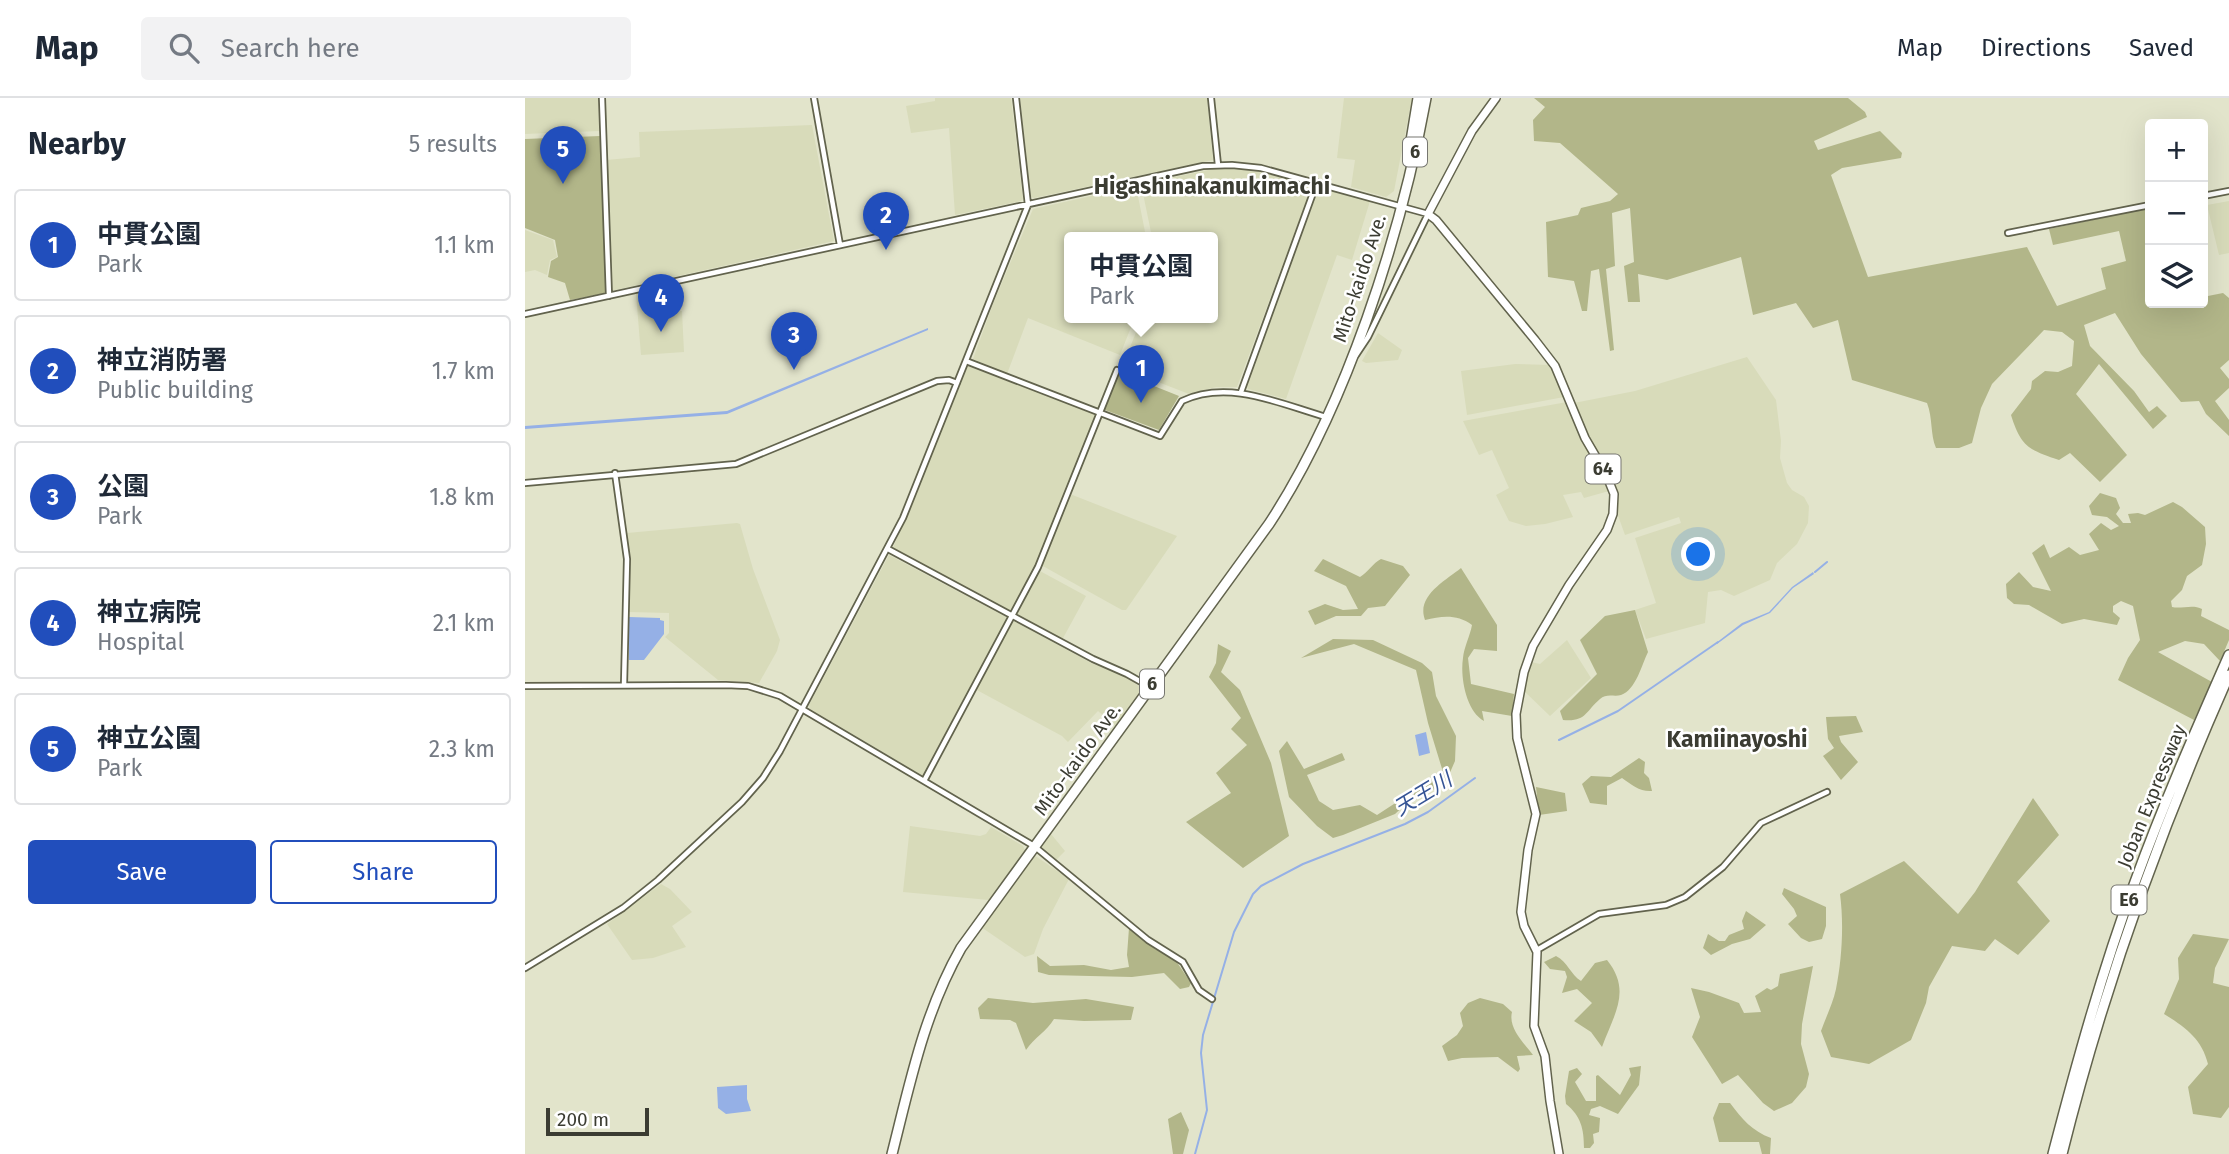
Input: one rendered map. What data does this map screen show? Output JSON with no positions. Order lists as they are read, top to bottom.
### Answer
{
  "streets": {
    "highway": [
      "6",
      "Mito-kaido Ave.",
      "Joban Expressway",
      "E6"
    ],
    "main road": ["64"]
  },
  "districts": ["Higashinakanukimachi", "Kamiinayoshi"],
  "water": ["天王川"],
  "scale_bar": "200 m",
  "page": {
    "header": "Map",
    "search": "Search here",
    "nav": ["Map", "Directions", "Saved"],
    "heading": ["Nearby", "5 results"],
    "map_buttons": ["+", "−"],
    "pins": [
      "5",
      "2",
      "4",
      "3",
      "1"
    ],
    "list": [
      {
        "mark": "1",
        "name": "中貫公園",
        "note": "Park",
        "value": "1.1 km"
      },
      {
        "mark": "2",
        "name": "神立消防署",
        "note": "Public building",
        "value": "1.7 km"
      },
      {
        "mark": "3",
        "name": "公園",
        "note": "Park",
        "value": "1.8 km"
      },
      {
        "mark": "4",
        "name": "神立病院",
        "note": "Hospital",
        "value": "2.1 km"
      },
      {
        "mark": "5",
        "name": "神立公園",
        "note": "Park",
        "value": "2.3 km"
      }
    ],
    "popup": ["中貫公園", "Park"],
    "buttons": ["Save", "Share"],
    "scale": "200 m"
  }
}
